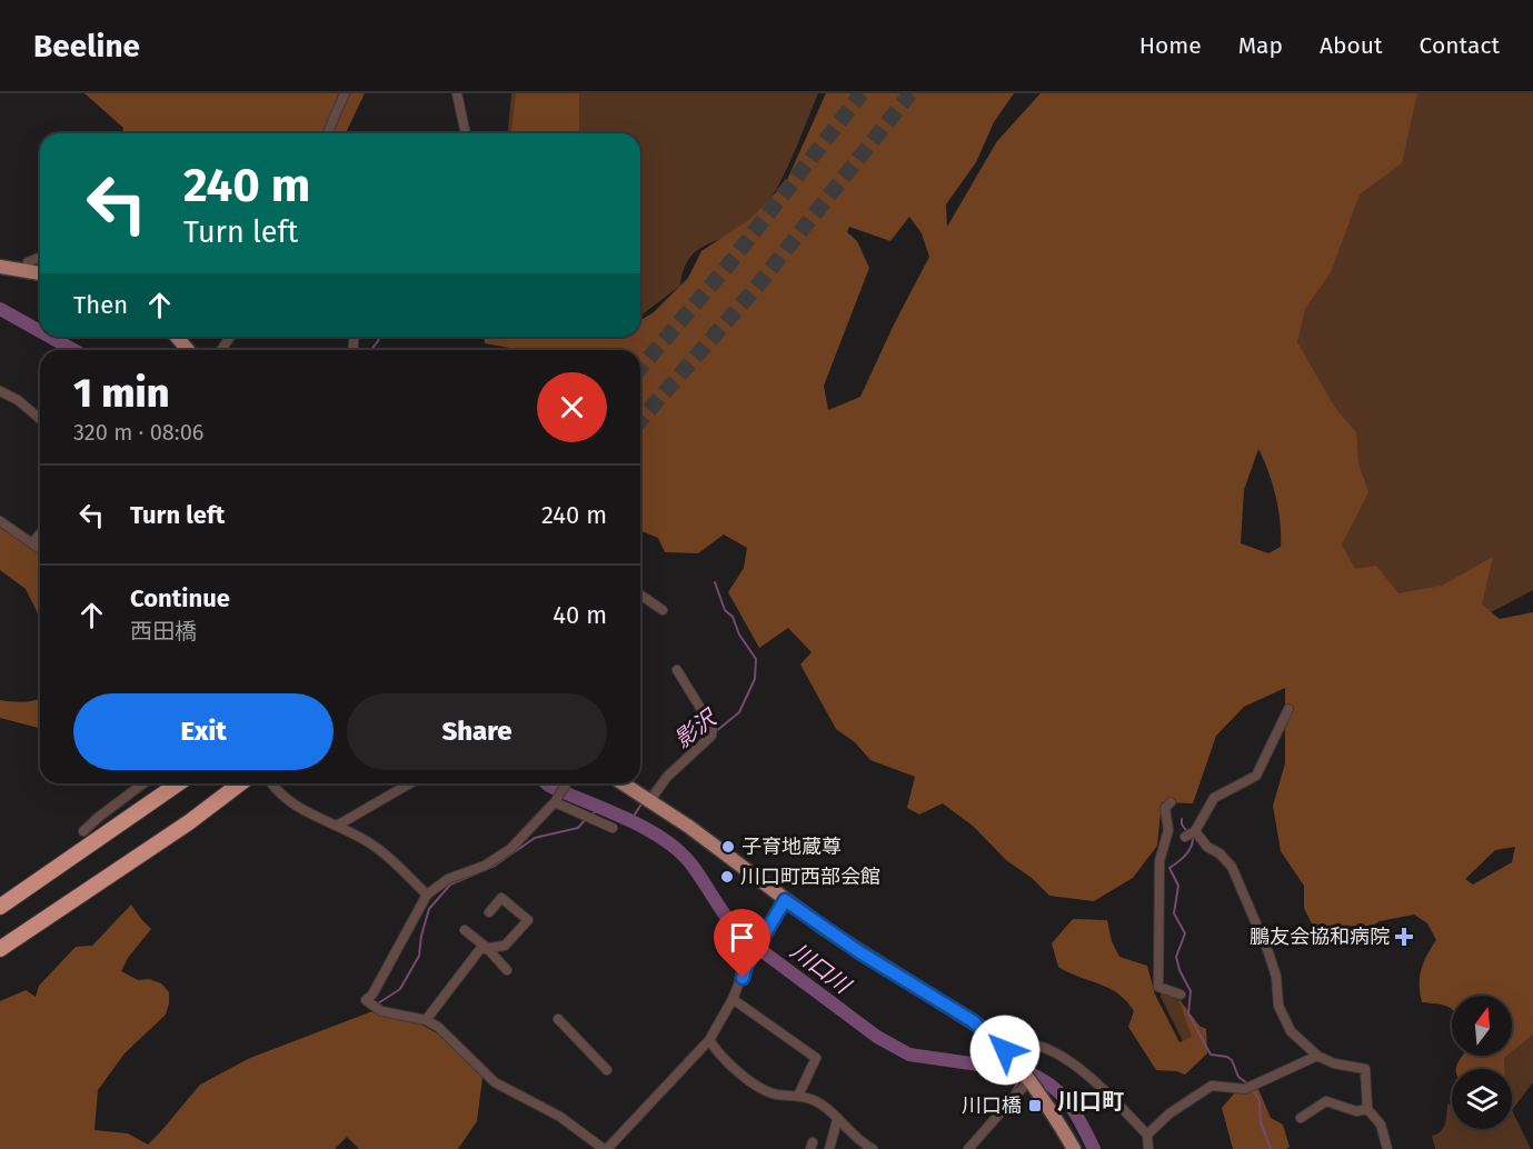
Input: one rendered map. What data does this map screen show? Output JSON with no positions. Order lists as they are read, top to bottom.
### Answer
{
  "districts": ["川口町"],
  "water": ["影沢", "川口川"],
  "places": {
    "other": ["子育地蔵尊", "川口町西部会館"],
    "health": ["鵬友会協和病院"],
    "transit": ["川口橋"]
  },
  "north": "top",
  "page": {
    "header": "Beeline",
    "nav": [
      "Home",
      "Map",
      "About",
      "Contact"
    ],
    "turn": ["240 m", "Turn left"],
    "then": "Then",
    "heading": ["1 min", "320 m · 08:06"],
    "list": [
      {
        "name": "Turn left",
        "value": "240 m"
      },
      {
        "name": "Continue",
        "note": "西田橋",
        "value": "40 m"
      }
    ],
    "buttons": ["Exit", "Share"]
  }
}
